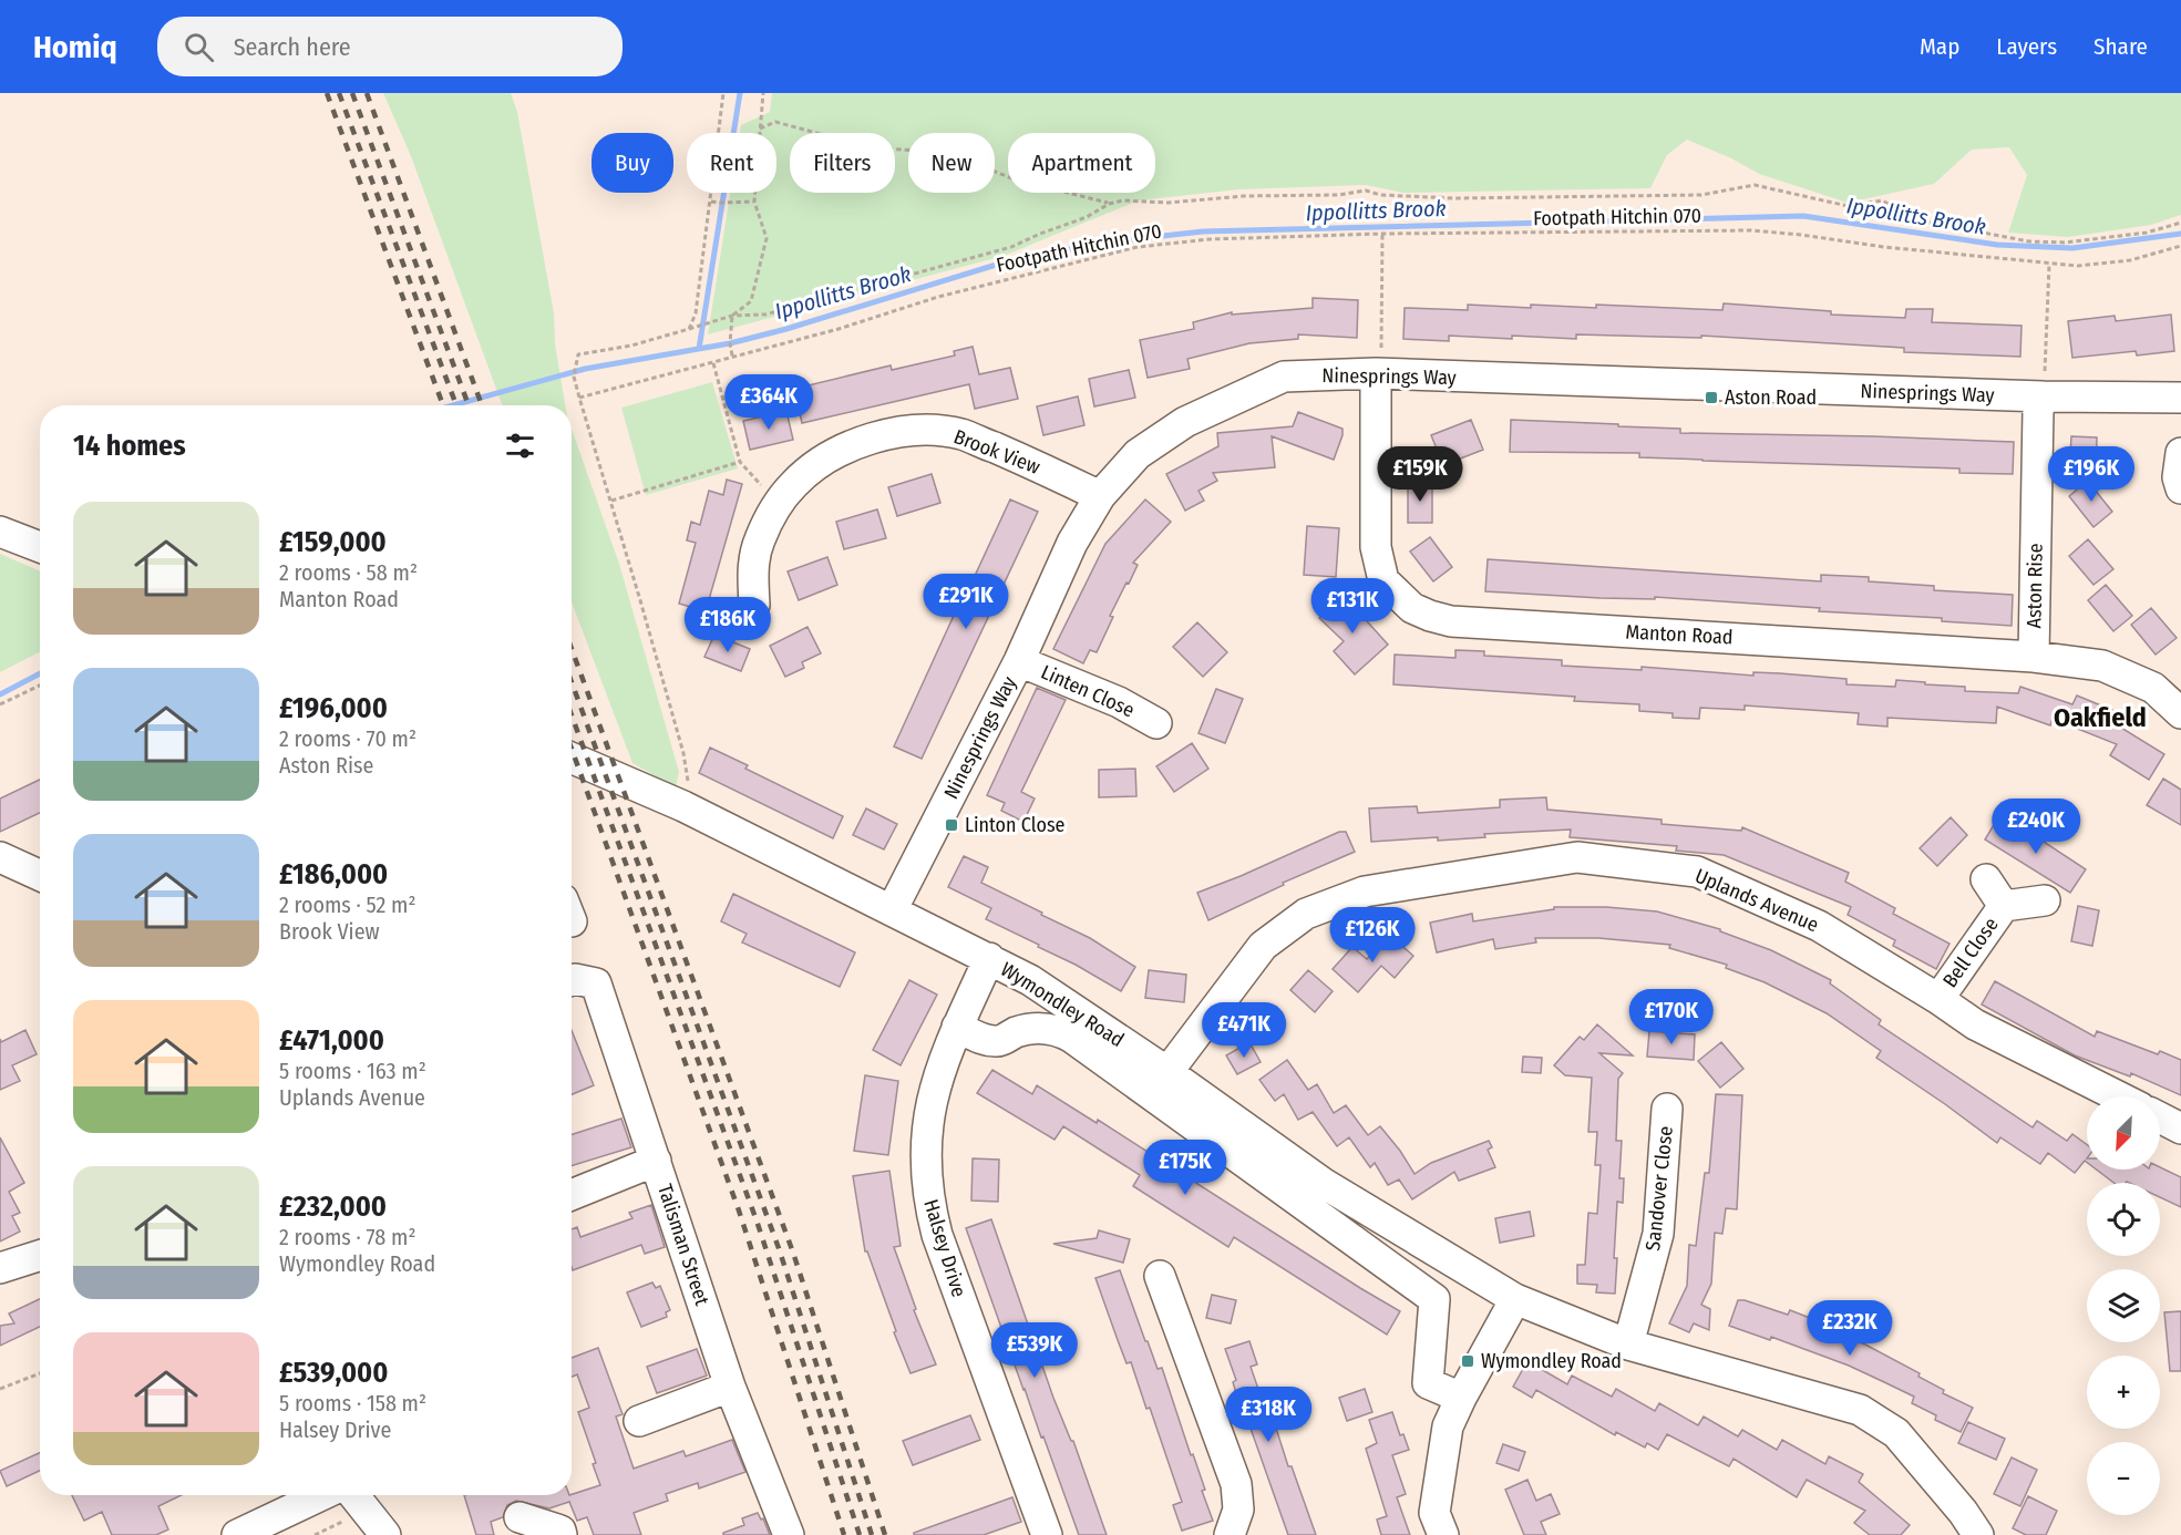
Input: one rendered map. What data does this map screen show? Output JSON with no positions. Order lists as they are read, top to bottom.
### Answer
{
  "streets": {
    "street": [
      "Ninesprings Way",
      "Brook View",
      "Aston Rise",
      "Manton Road",
      "Linten Close",
      "Uplands Avenue",
      "Bell Close",
      "Wymondley Road",
      "Sandover Close",
      "Talisman Street",
      "Halsey Drive"
    ],
    "path": ["Footpath Hitchin 070"]
  },
  "crossings": [
    ["Ninesprings Way", "Brook View"],
    ["Ninesprings Way", "Aston Rise"],
    ["Ninesprings Way", "Manton Road"],
    ["Ninesprings Way", "Linten Close"],
    ["Ninesprings Way", "Wymondley Road"],
    ["Aston Rise", "Manton Road"],
    ["Uplands Avenue", "Bell Close"],
    ["Uplands Avenue", "Wymondley Road"],
    ["Wymondley Road", "Sandover Close"],
    ["Wymondley Road", "Halsey Drive"]
  ],
  "districts": ["Oakfield"],
  "water": ["Ippollitts Brook"],
  "places": {
    "transit": ["Aston Road", "Linton Close", "Wymondley Road"]
  },
  "north": "bottom left",
  "page": {
    "header": "Homiq",
    "search": "Search here",
    "nav": ["Map", "Layers", "Share"],
    "chip": [
      "Buy",
      "Rent",
      "Filters",
      "New",
      "Apartment"
    ],
    "price": [
      "£364K",
      "£159K",
      "£196K",
      "£291K",
      "£131K",
      "£186K",
      "£240K",
      "£126K",
      "£170K",
      "£471K",
      "£175K",
      "£232K",
      "£539K",
      "£318K"
    ],
    "heading": "14 homes",
    "list": [
      {
        "name": "£159,000",
        "note": "2 rooms · 58 m² · Manton Road"
      },
      {
        "name": "£196,000",
        "note": "2 rooms · 70 m² · Aston Rise"
      },
      {
        "name": "£186,000",
        "note": "2 rooms · 52 m² · Brook View"
      },
      {
        "name": "£471,000",
        "note": "5 rooms · 163 m² · Uplands Avenue"
      },
      {
        "name": "£232,000",
        "note": "2 rooms · 78 m² · Wymondley Road"
      },
      {
        "name": "£539,000",
        "note": "5 rooms · 158 m² · Halsey Drive"
      }
    ],
    "map_buttons": ["+", "−"]
  }
}
